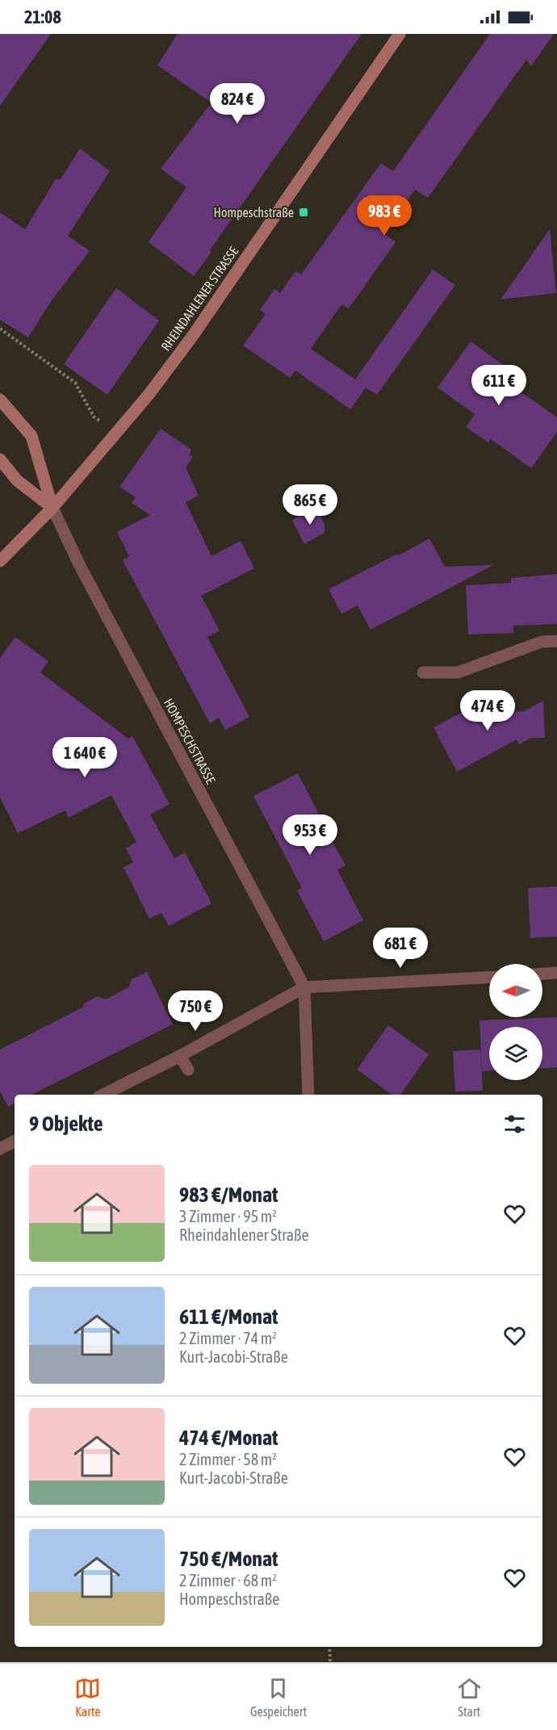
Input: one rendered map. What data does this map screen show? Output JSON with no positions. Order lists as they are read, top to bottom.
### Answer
{
  "streets": {
    "main road": ["RHEINDAHLENER STRASSE"],
    "street": ["HOMPESCHSTRASSE"]
  },
  "crossings": [
    ["RHEINDAHLENER STRASSE", "HOMPESCHSTRASSE"]
  ],
  "places": {
    "transit": ["Hompeschstraße"]
  },
  "north": "left",
  "page": {
    "status": "21:08",
    "price": [
      "824 €",
      "983 €",
      "611 €",
      "865 €",
      "474 €",
      "1 640 €",
      "953 €",
      "681 €",
      "750 €"
    ],
    "heading": "9 Objekte",
    "list": [
      {
        "name": "983 €/Monat",
        "note": "3 Zimmer · 95 m² · Rheindahlener Straße"
      },
      {
        "name": "611 €/Monat",
        "note": "2 Zimmer · 74 m² · Kurt-Jacobi-Straße"
      },
      {
        "name": "474 €/Monat",
        "note": "2 Zimmer · 58 m² · Kurt-Jacobi-Straße"
      },
      {
        "name": "750 €/Monat",
        "note": "2 Zimmer · 68 m² · Hompeschstraße"
      }
    ],
    "tabs": ["Karte", "Gespeichert", "Start"]
  }
}
